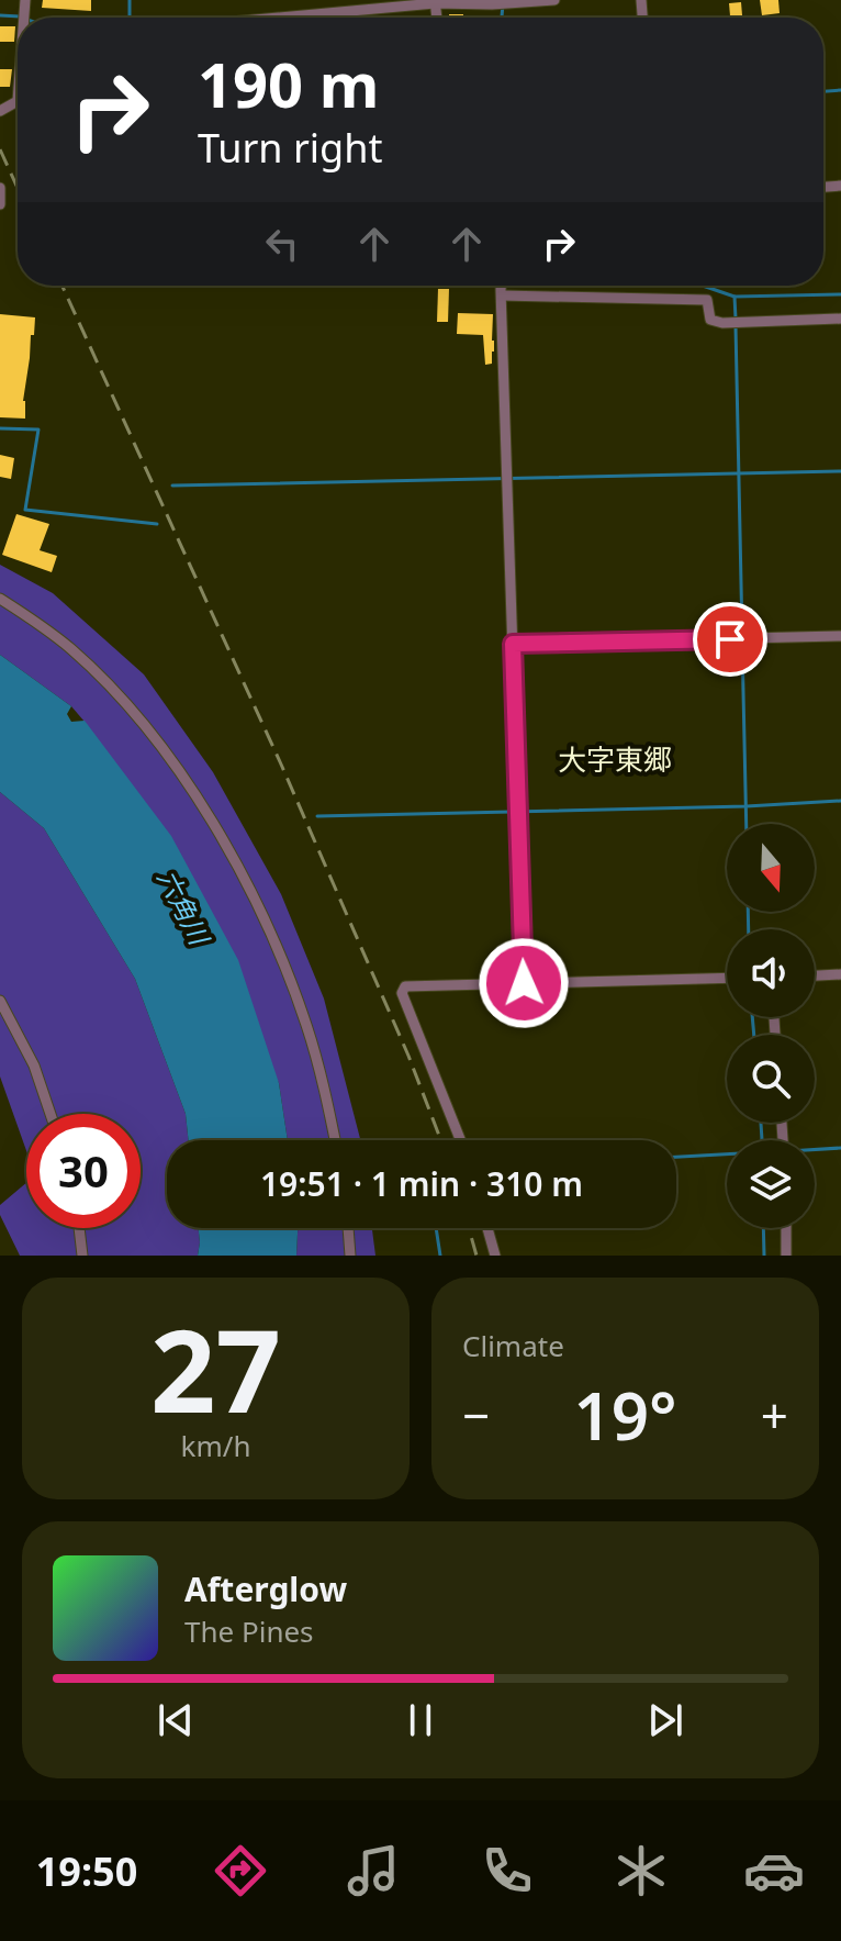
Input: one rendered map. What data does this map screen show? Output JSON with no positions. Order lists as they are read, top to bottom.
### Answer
{
  "districts": ["大字東郷"],
  "water": ["六角川"],
  "north": "bottom",
  "page": {
    "turn": ["190 m", "Turn right"],
    "limit": "30",
    "trip": "19:51 · 1 min · 310 m",
    "tile": [
      ["27", "km/h"],
      "Climate"
    ],
    "heat": ["−", "19°", "+"],
    "song": ["Afterglow", "The Pines"],
    "tabs": "19:50"
  }
}
